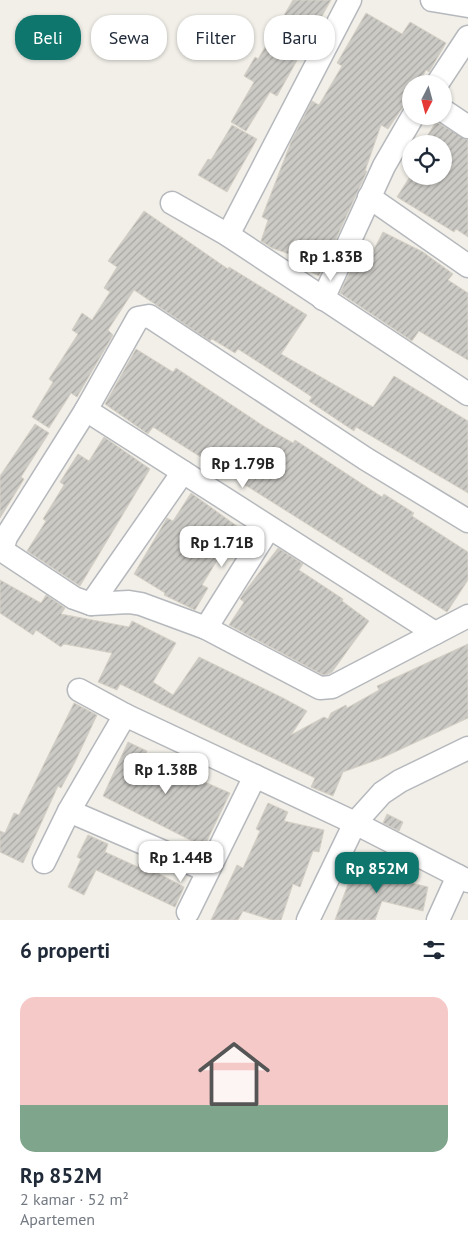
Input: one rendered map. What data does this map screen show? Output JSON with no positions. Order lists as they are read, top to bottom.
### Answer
{
  "north": "bottom",
  "page": {
    "chip": [
      "Beli",
      "Sewa",
      "Filter",
      "Baru"
    ],
    "price": [
      "Rp 1.83B",
      "Rp 1.79B",
      "Rp 1.71B",
      "Rp 1.38B",
      "Rp 1.44B",
      "Rp 852M"
    ],
    "heading": "6 properti",
    "list": [
      {
        "name": "Rp 852M",
        "note": "2 kamar · 52 m² · Apartemen"
      }
    ]
  }
}
